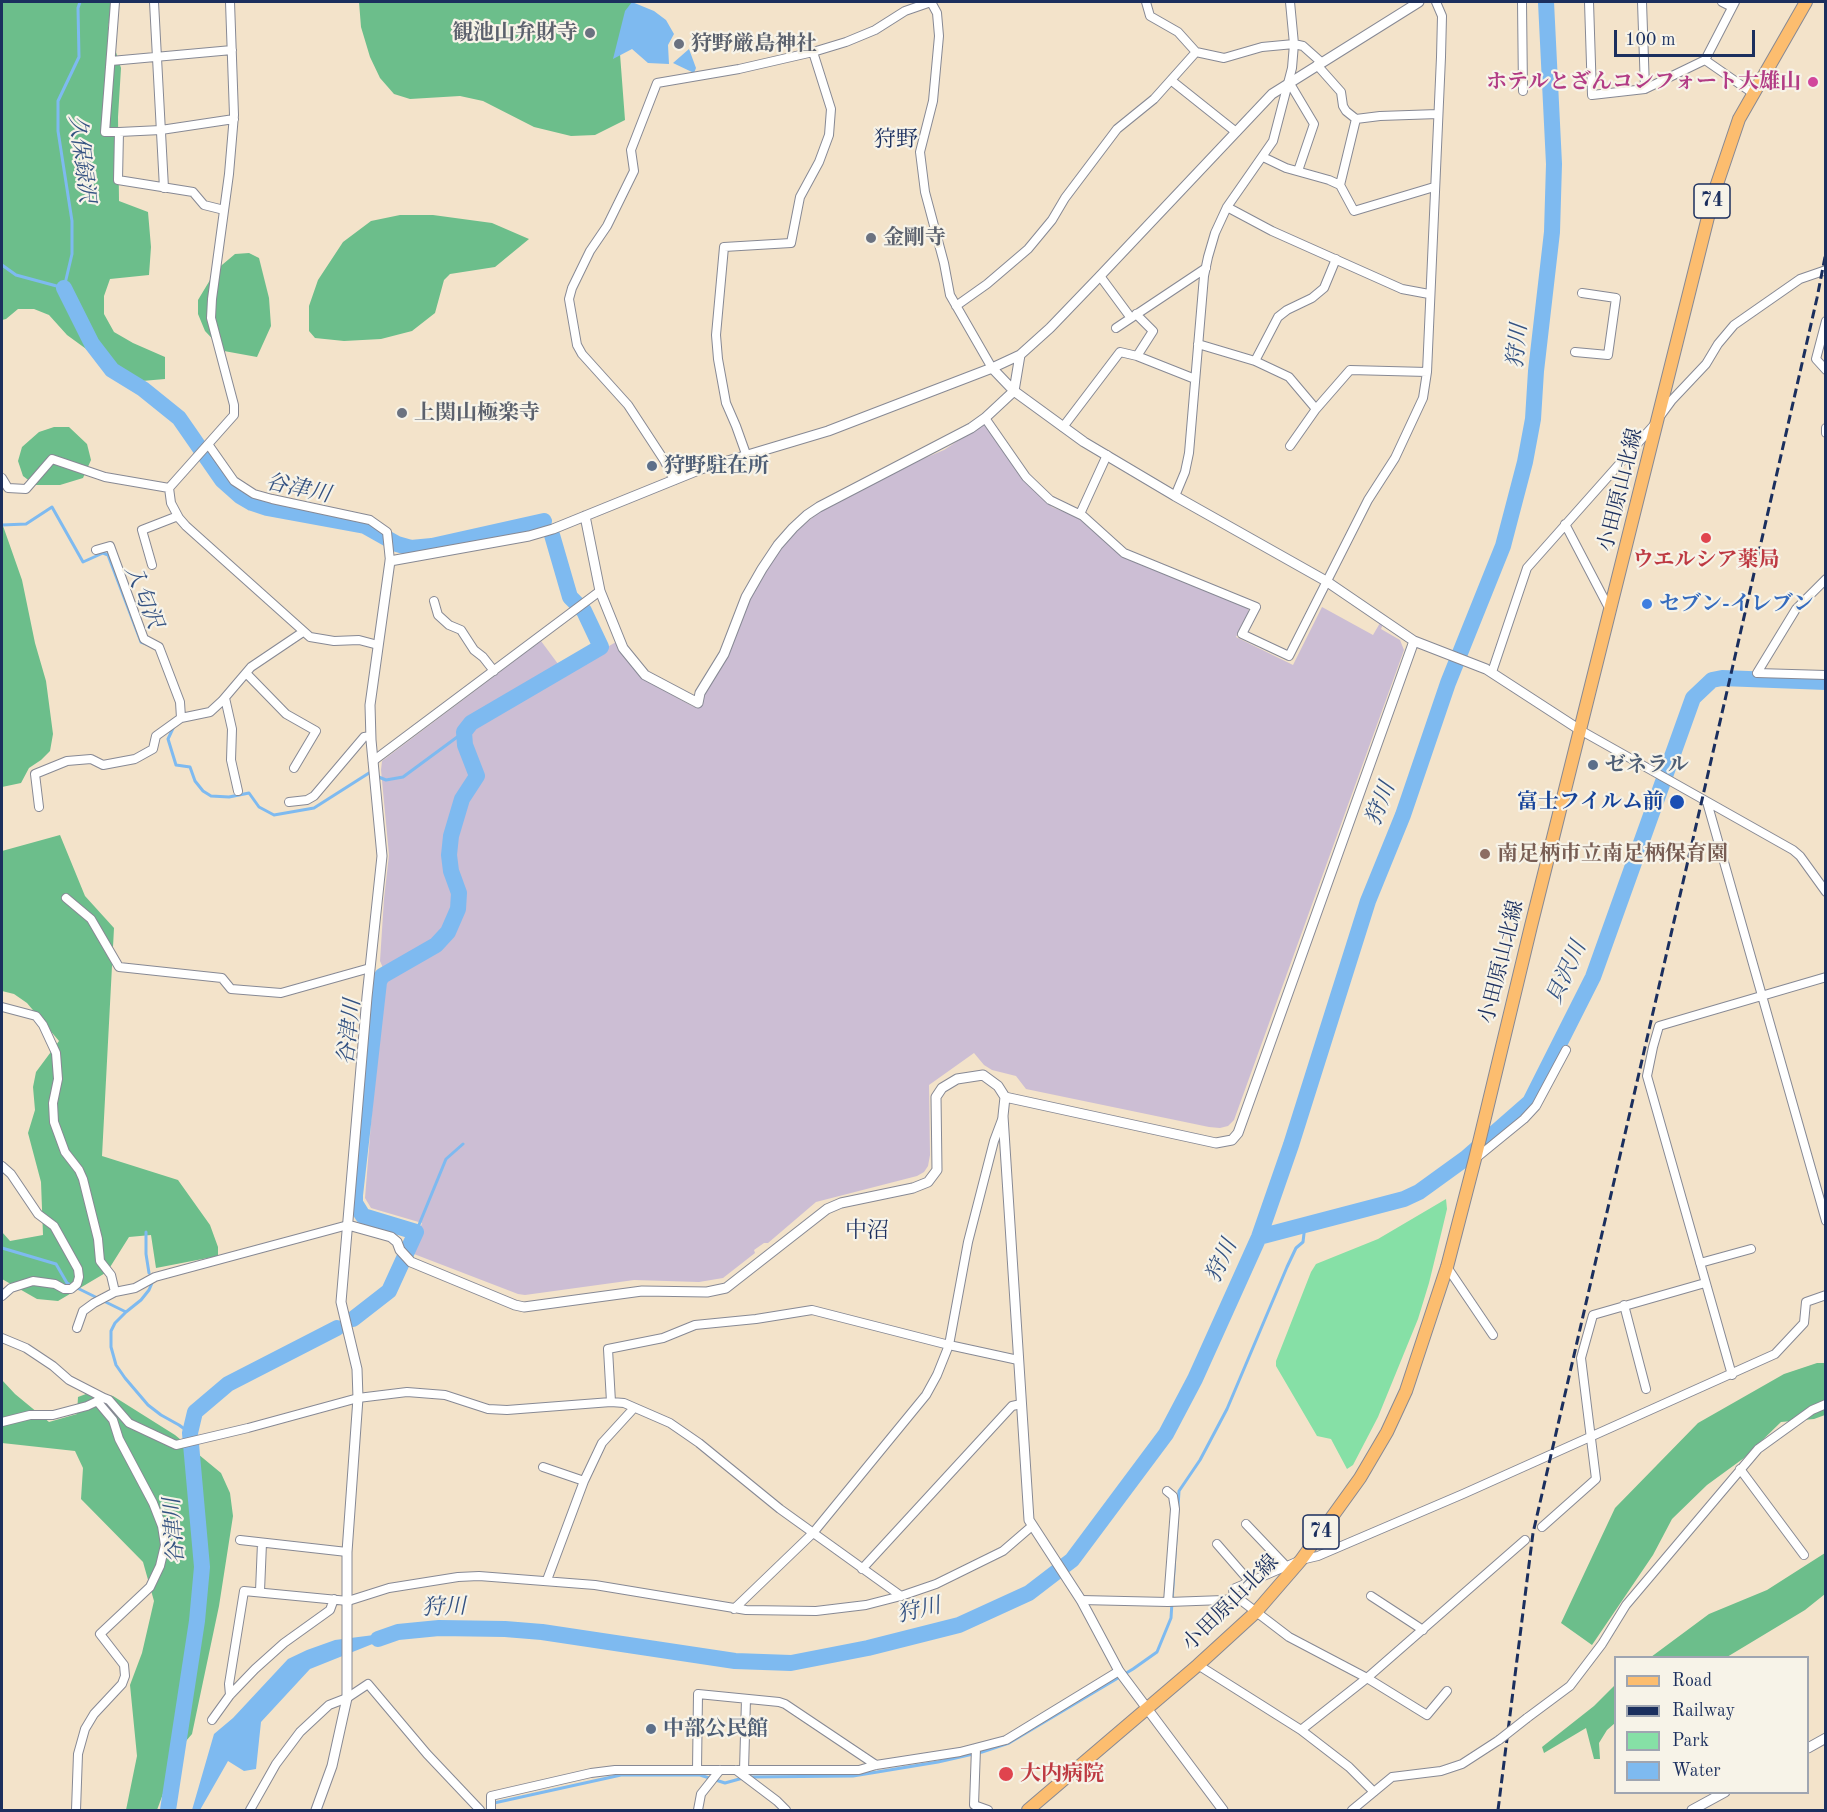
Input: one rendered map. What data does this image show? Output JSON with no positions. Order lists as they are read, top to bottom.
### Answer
{
  "streets": {
    "main road": ["74", "小田原山北線"]
  },
  "districts": ["狩野", "中沼"],
  "water": [
    "久保録沢",
    "狩川",
    "谷津川",
    "入匂沢",
    "貝沢川"
  ],
  "places": [
    "観池山弁財寺",
    "狩野厳島神社",
    "ホテルとざんコンフォート大雄山",
    "金剛寺",
    "上関山極楽寺",
    "狩野駐在所",
    "ウエルシア薬局",
    "セブン-イレブン",
    "ゼネラル",
    "富士フイルム前",
    "南足柄市立南足柄保育園",
    "中部公民館",
    "大内病院"
  ],
  "legend": [
    "Road",
    "Railway",
    "Park",
    "Water"
  ],
  "scale_bar": "100 m"
}
